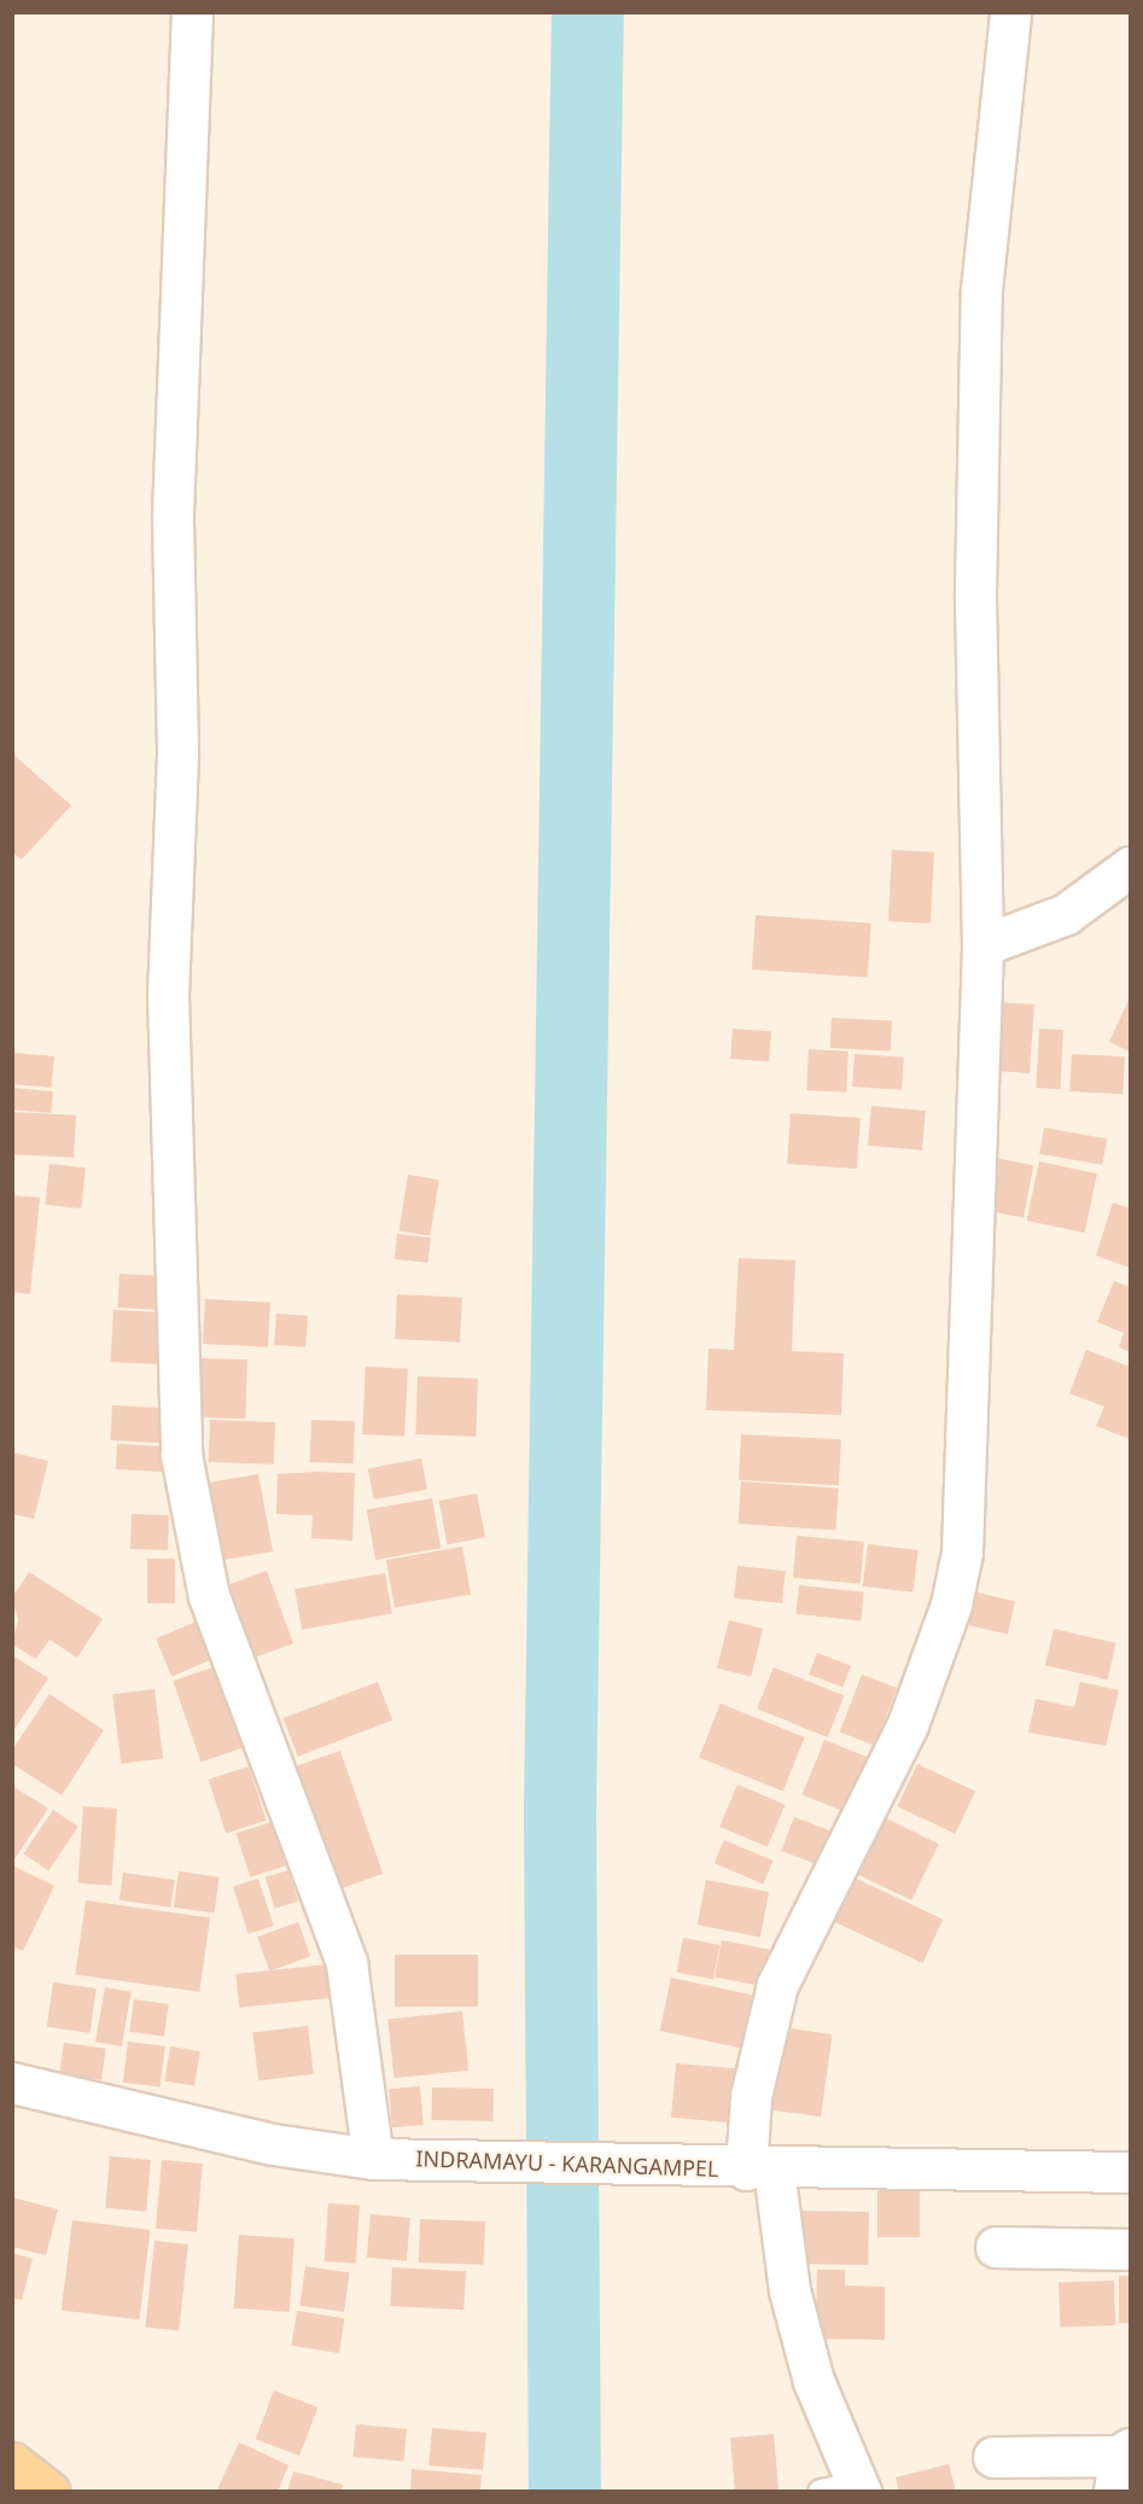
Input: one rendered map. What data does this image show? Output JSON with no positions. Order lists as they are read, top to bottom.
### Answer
{
  "streets": {
    "street": ["INDRAMAYU - KARANGAMPEL"]
  }
}
